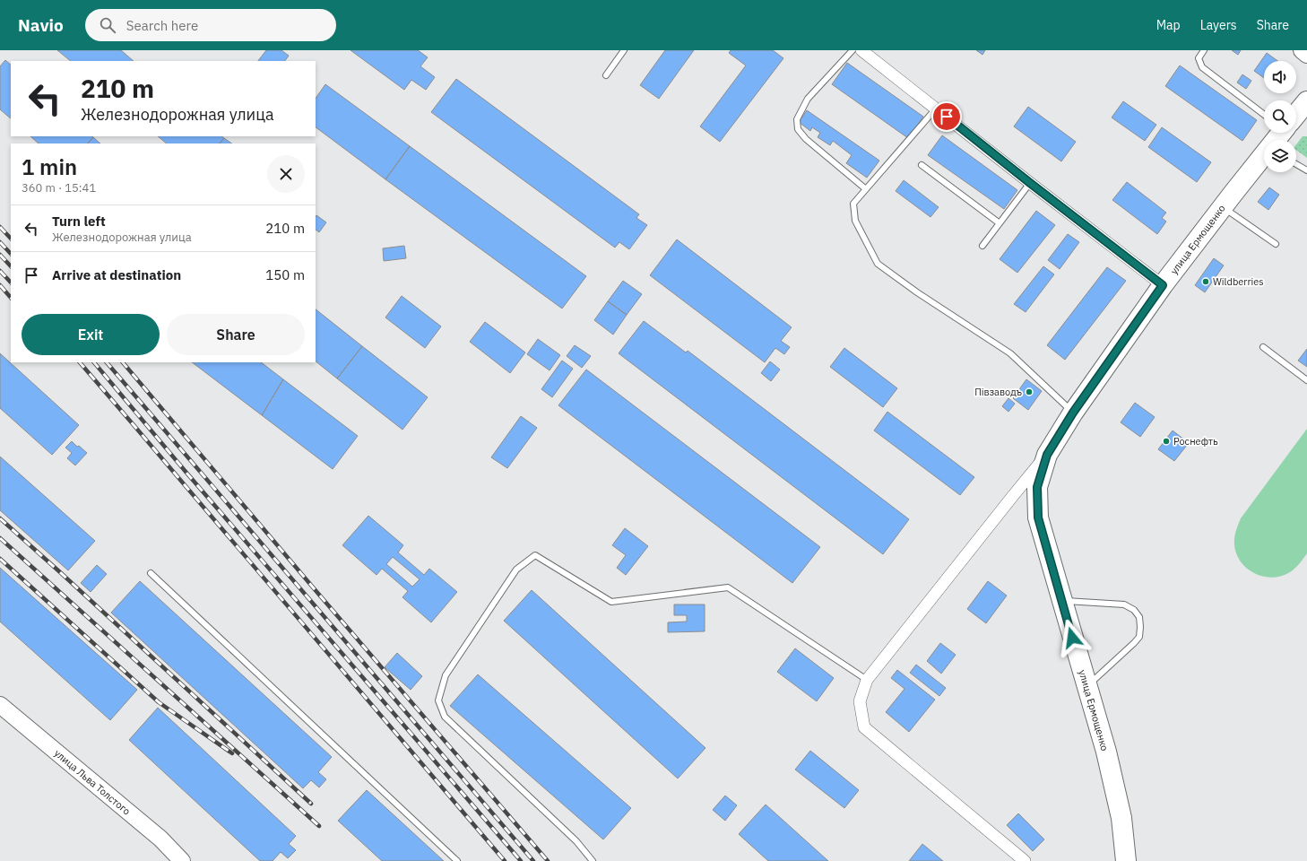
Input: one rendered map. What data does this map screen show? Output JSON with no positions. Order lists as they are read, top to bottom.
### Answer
{
  "streets": {
    "highway": ["улица Ермощенко"],
    "street": ["улица Льва Толстого"]
  },
  "places": ["Wildberries", "Пiвзаводъ", "Роснефть"],
  "page": {
    "header": "Navio",
    "search": "Search here",
    "nav": ["Map", "Layers", "Share"],
    "turn": ["210 m", "Железнодорожная улица"],
    "heading": ["1 min", "360 m · 15:41"],
    "list": [
      {
        "name": "Turn left",
        "note": "Железнодорожная улица",
        "value": "210 m"
      },
      {
        "name": "Arrive at destination",
        "value": "150 m"
      }
    ],
    "buttons": ["Exit", "Share"]
  }
}
